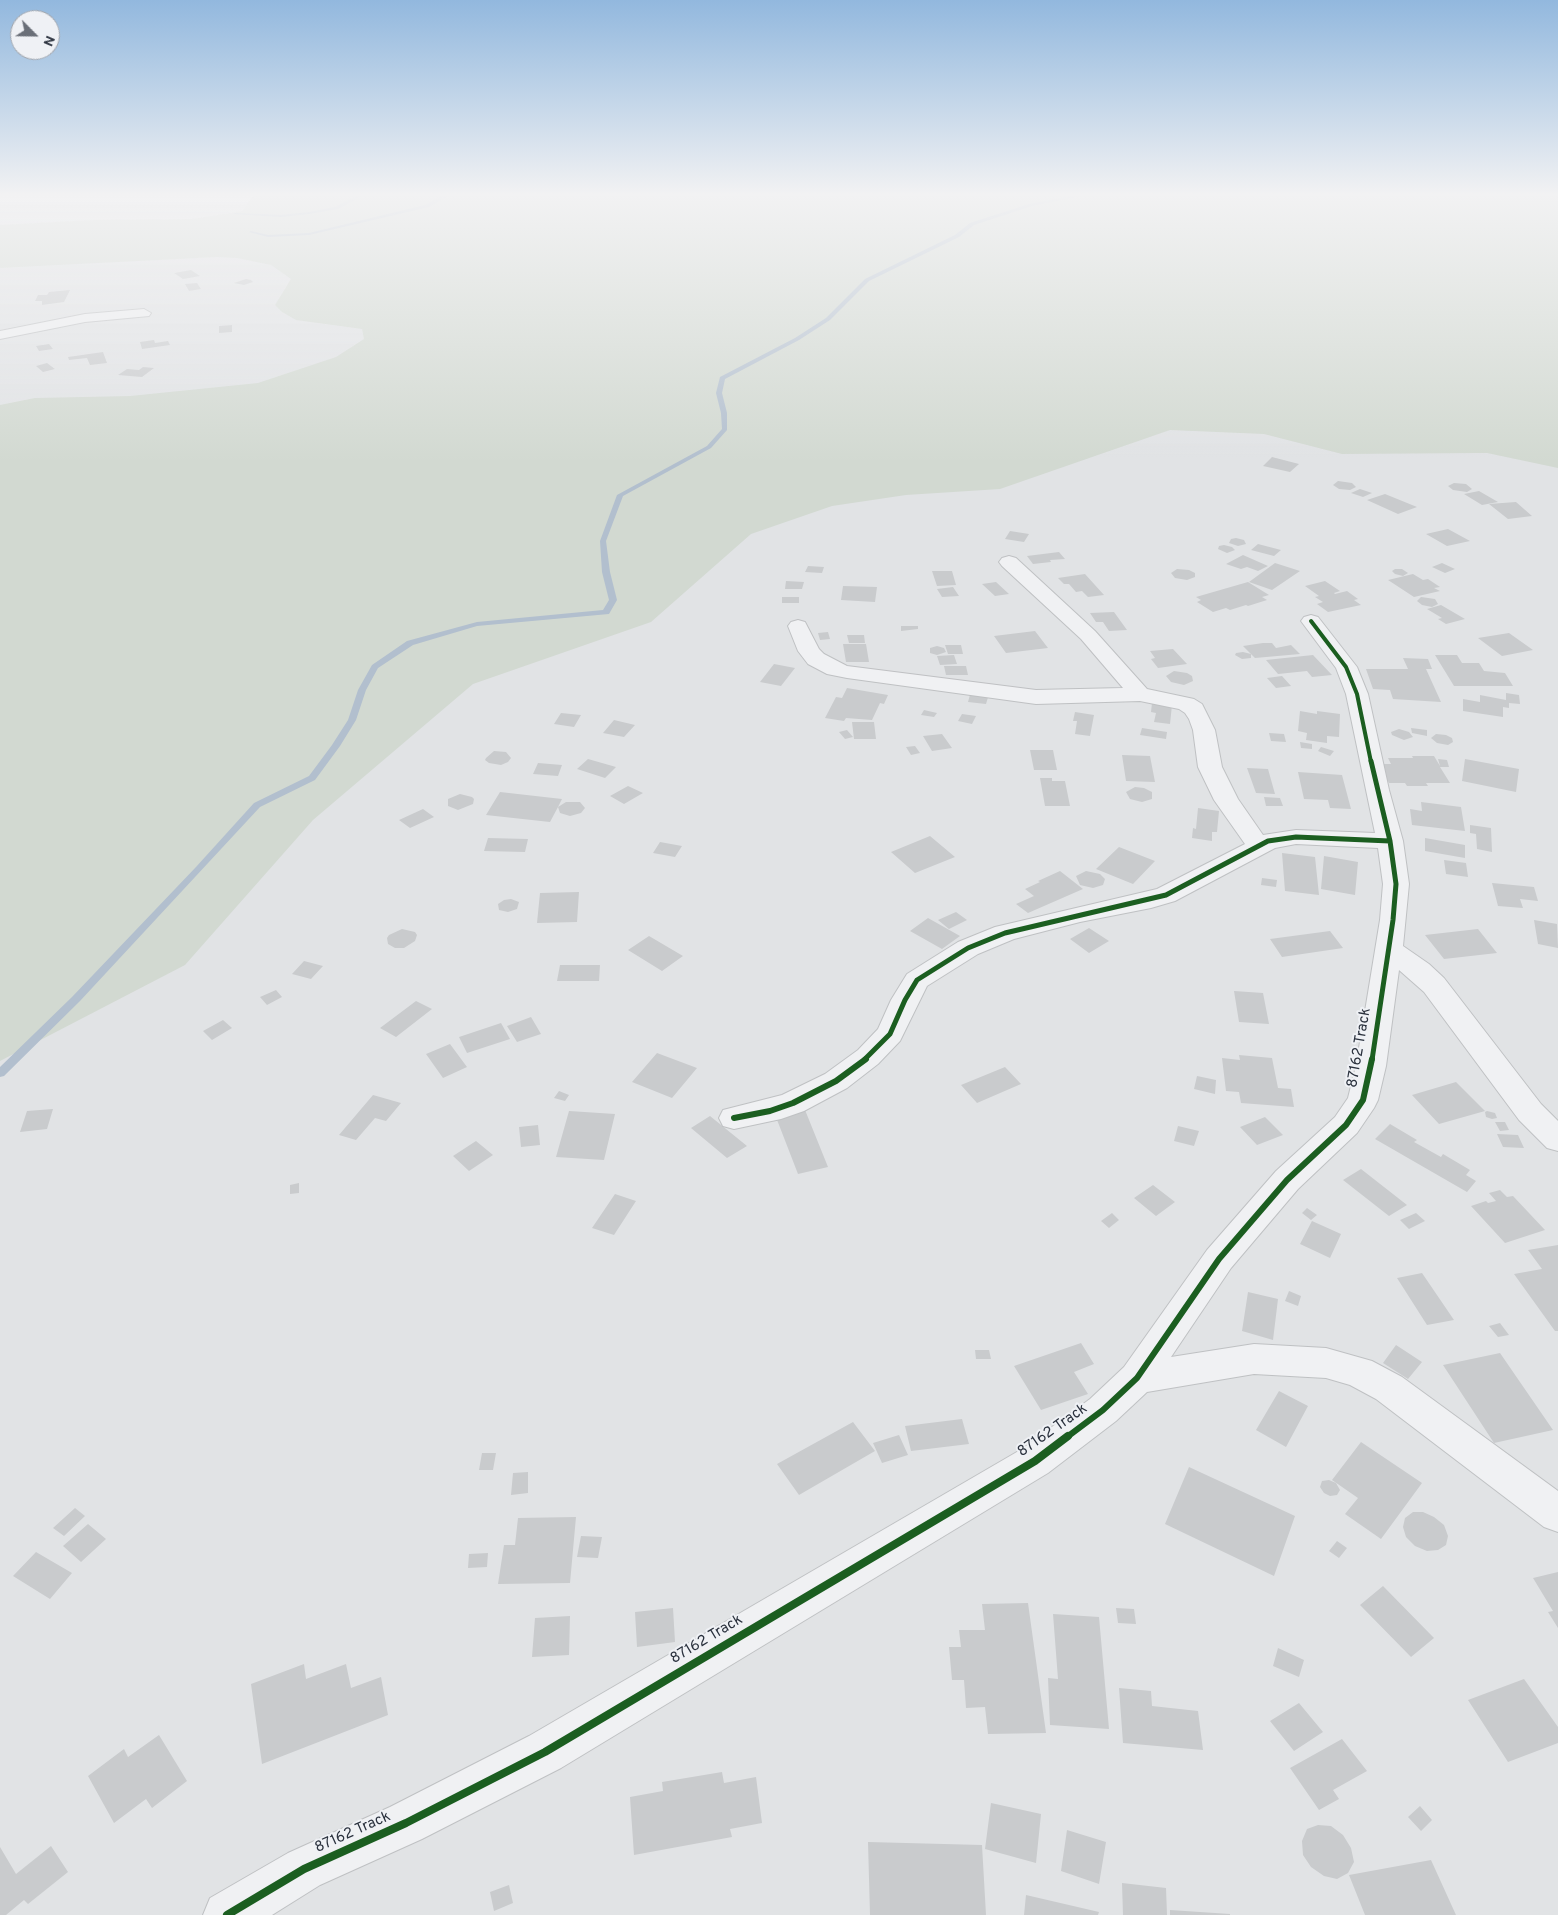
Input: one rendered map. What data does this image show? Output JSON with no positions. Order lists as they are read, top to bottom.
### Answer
{
  "streets": {
    "street": ["87162 Track"]
  },
  "north": "bottom right"
}
